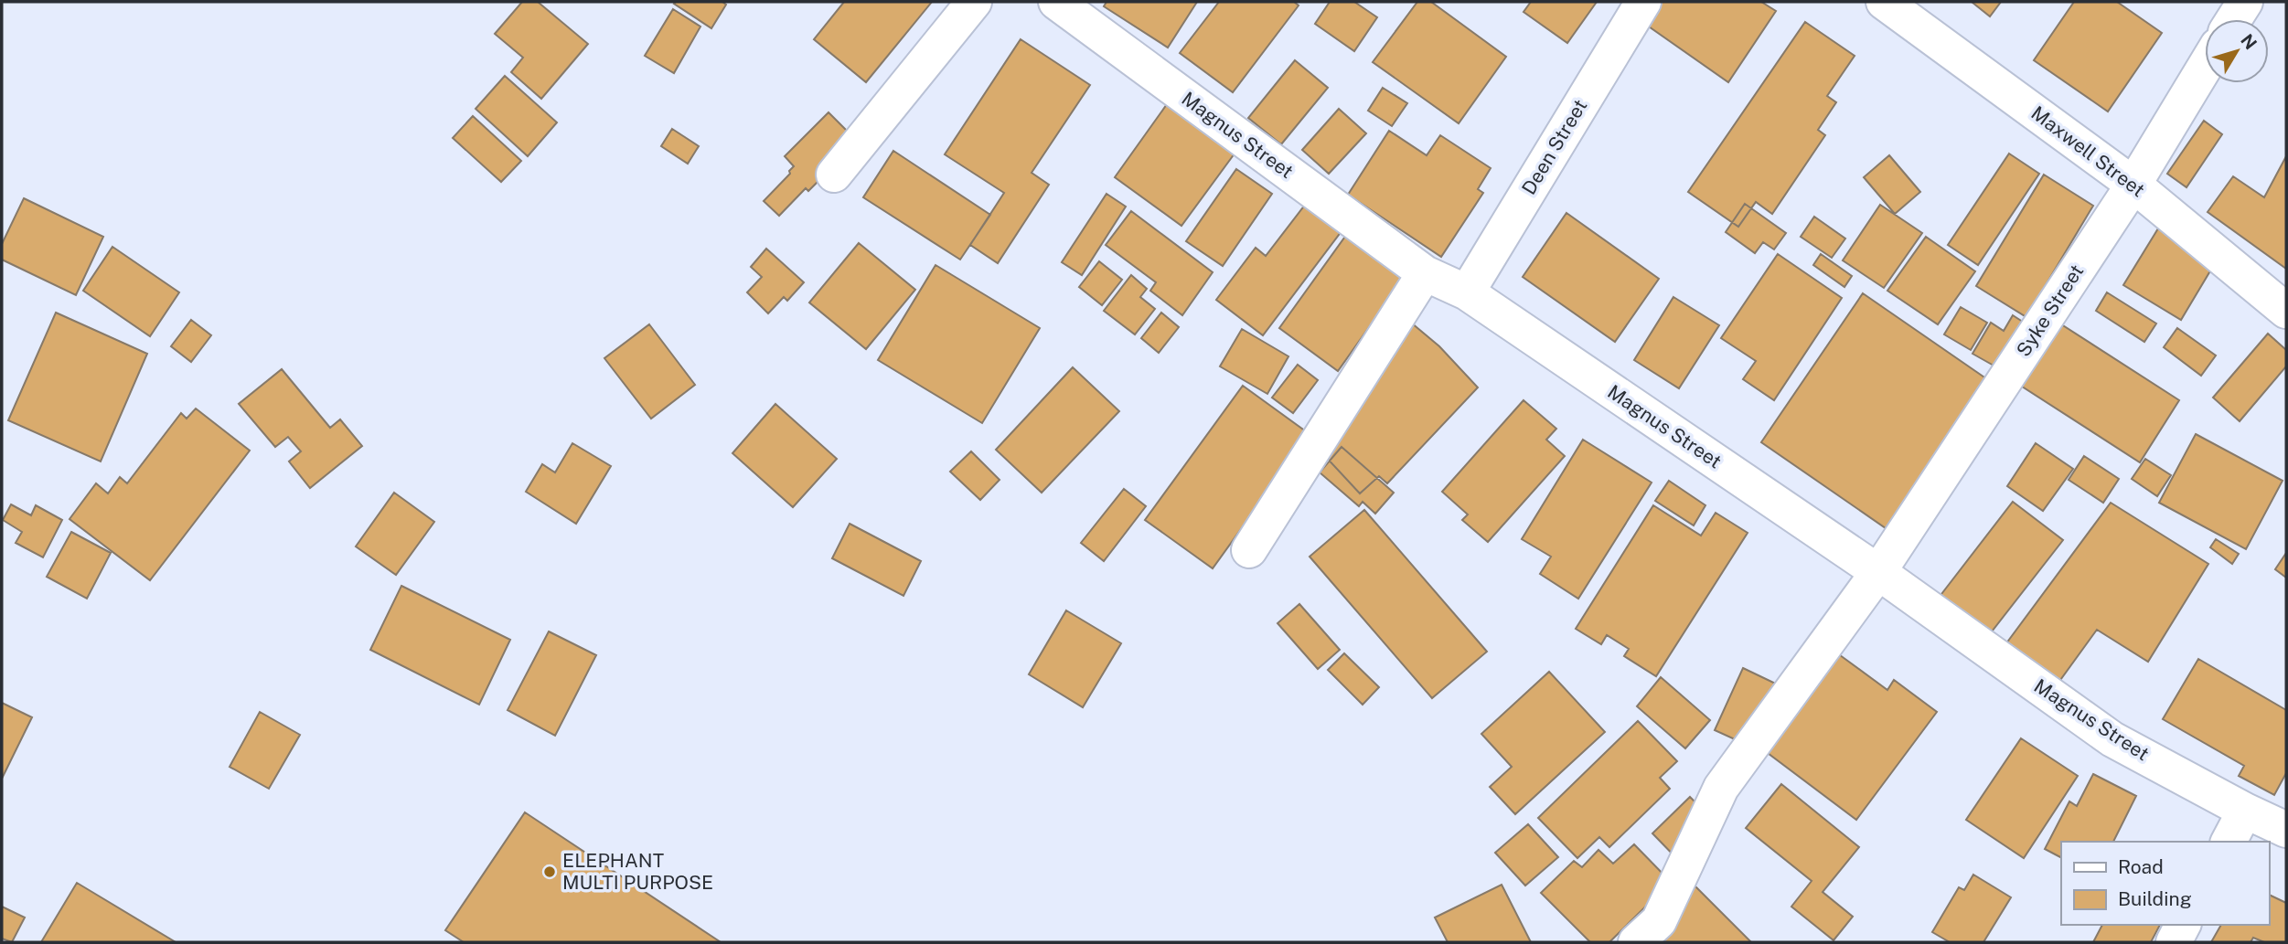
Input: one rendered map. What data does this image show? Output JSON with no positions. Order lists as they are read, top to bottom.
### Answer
{
  "streets": {
    "street": [
      "Magnus Street",
      "Deen Street",
      "Maxwell Street",
      "Syke Street"
    ]
  },
  "crossings": [
    ["Magnus Street", "Deen Street"],
    ["Magnus Street", "Syke Street"],
    ["Maxwell Street", "Syke Street"]
  ],
  "places": ["ELEPHANT MULTI PURPOSE"],
  "legend": ["Road", "Building"],
  "north": "top right"
}
